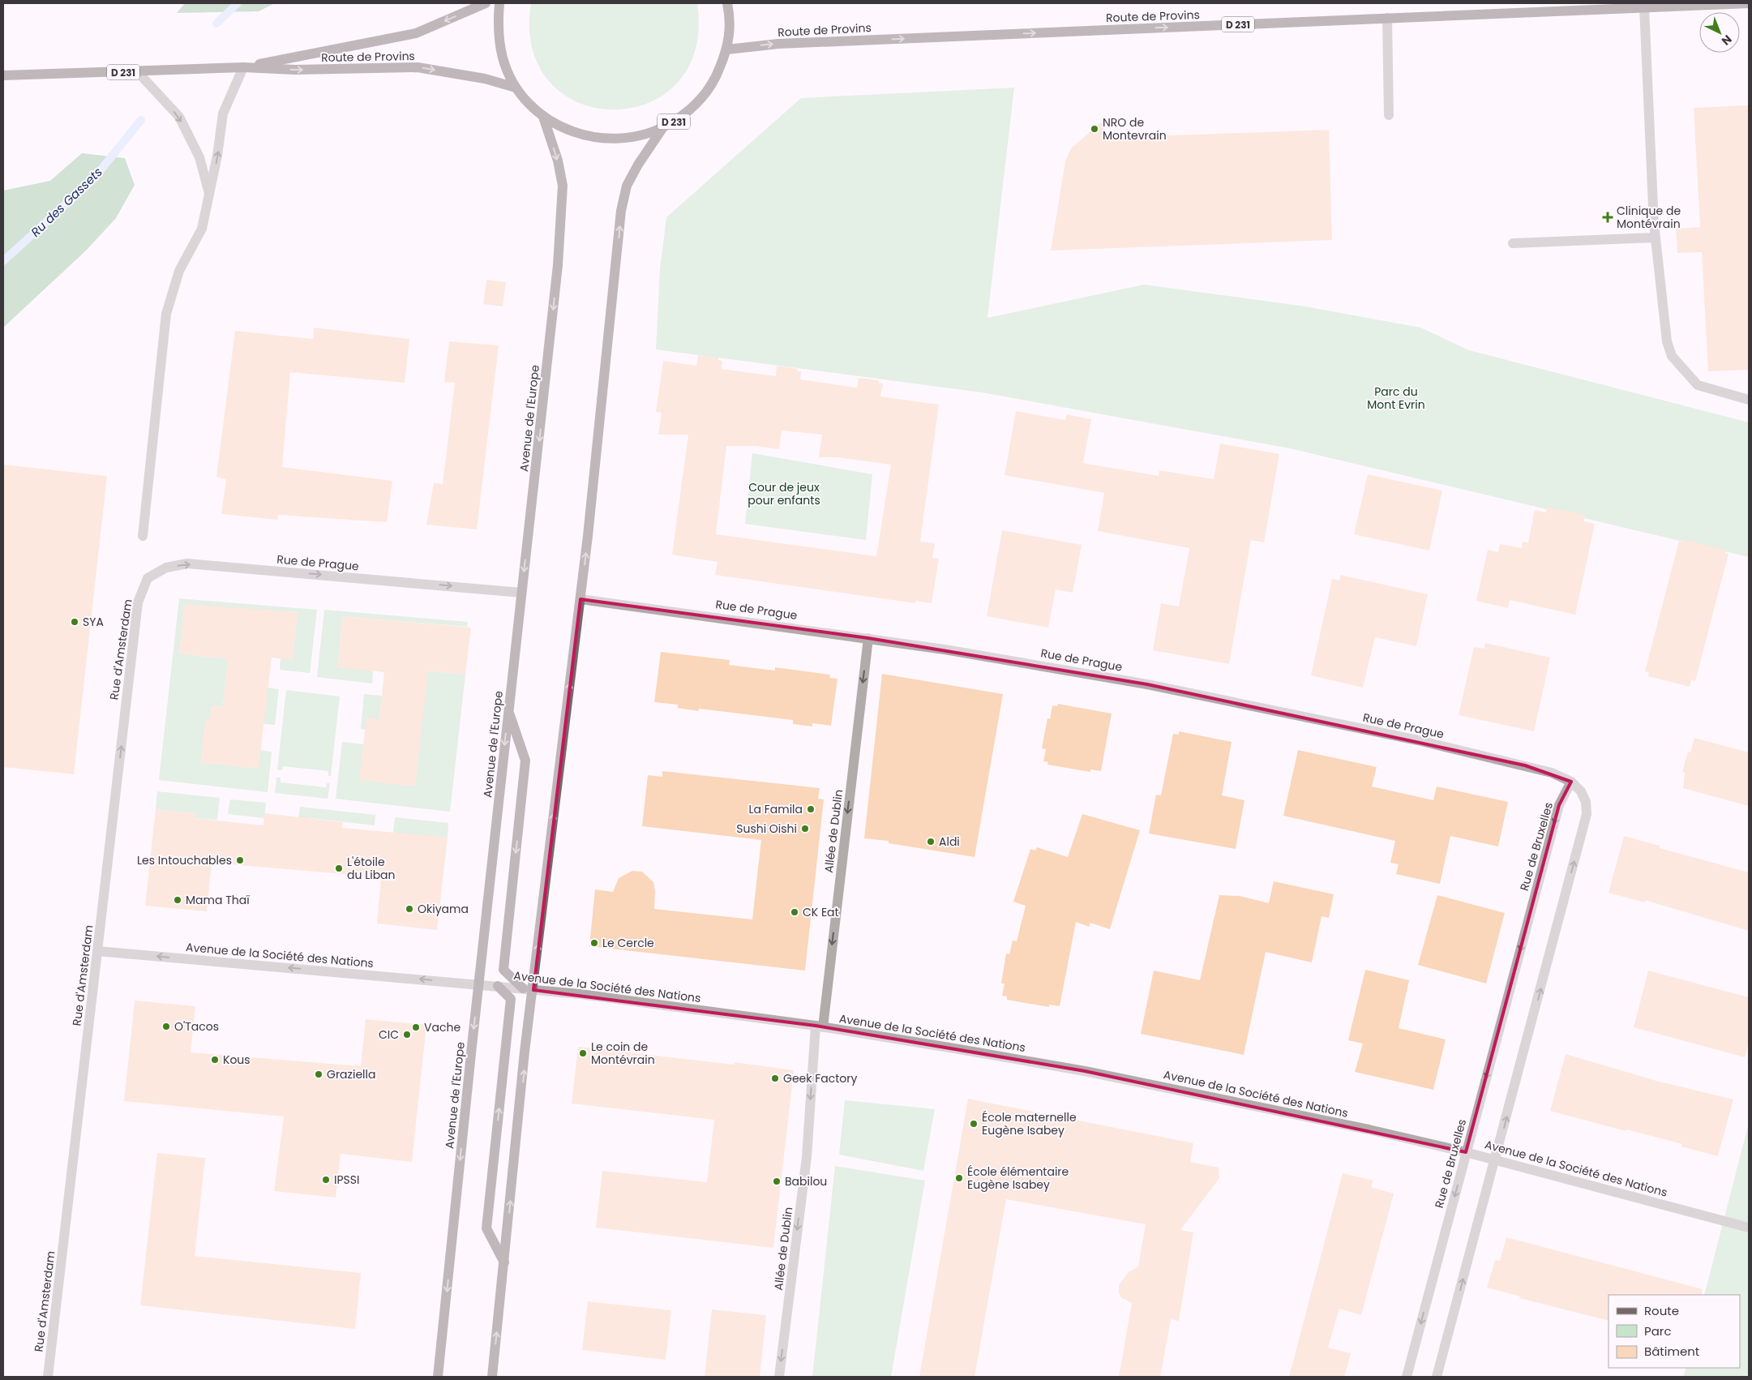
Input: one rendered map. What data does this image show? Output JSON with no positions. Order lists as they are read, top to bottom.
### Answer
{
  "streets": {
    "main road": ["Route de Provins", "D 231", "Avenue de l'Europe"],
    "street": [
      "Rue de Prague",
      "Rue d'Amsterdam",
      "Allée de Dublin",
      "Rue de Bruxelles",
      "Avenue de la Société des Nations"
    ]
  },
  "crossings": [
    ["Route de Provins", "D 231"],
    ["D 231", "Avenue de l'Europe"],
    ["Avenue de l'Europe", "Rue de Prague"],
    ["Avenue de l'Europe", "Avenue de la Société des Nations"],
    ["Rue de Prague", "Rue d'Amsterdam"],
    ["Rue de Prague", "Allée de Dublin"],
    ["Rue de Prague", "Rue de Bruxelles"],
    ["Rue d'Amsterdam", "Avenue de la Société des Nations"],
    ["Allée de Dublin", "Avenue de la Société des Nations"],
    ["Rue de Bruxelles", "Avenue de la Société des Nations"]
  ],
  "one_way": ["Rue d'Amsterdam", "Allée de Dublin"],
  "water": ["Ru des Gassets"],
  "parks": ["Parc du Mont Evrin", "Cour de jeux pour enfants"],
  "places": {
    "other": [
      "NRO de Montevrain",
      "SYA",
      "La Famila",
      "Sushi Oishi",
      "Aldi",
      "Les Intouchables",
      "L'étoile du Liban",
      "Mama Thaï",
      "Okiyama",
      "CK Eat",
      "Le Cercle",
      "O'Tacos",
      "Vache",
      "CIC",
      "Le coin de Montévrain",
      "Kous",
      "Graziella",
      "Geek Factory",
      "École maternelle Eugène Isabey",
      "École élémentaire Eugène Isabey",
      "IPSSI",
      "Babilou"
    ],
    "health": ["Clinique de Montévrain"]
  },
  "legend": ["Route", "Parc", "Bâtiment"],
  "north": "bottom right"
}
